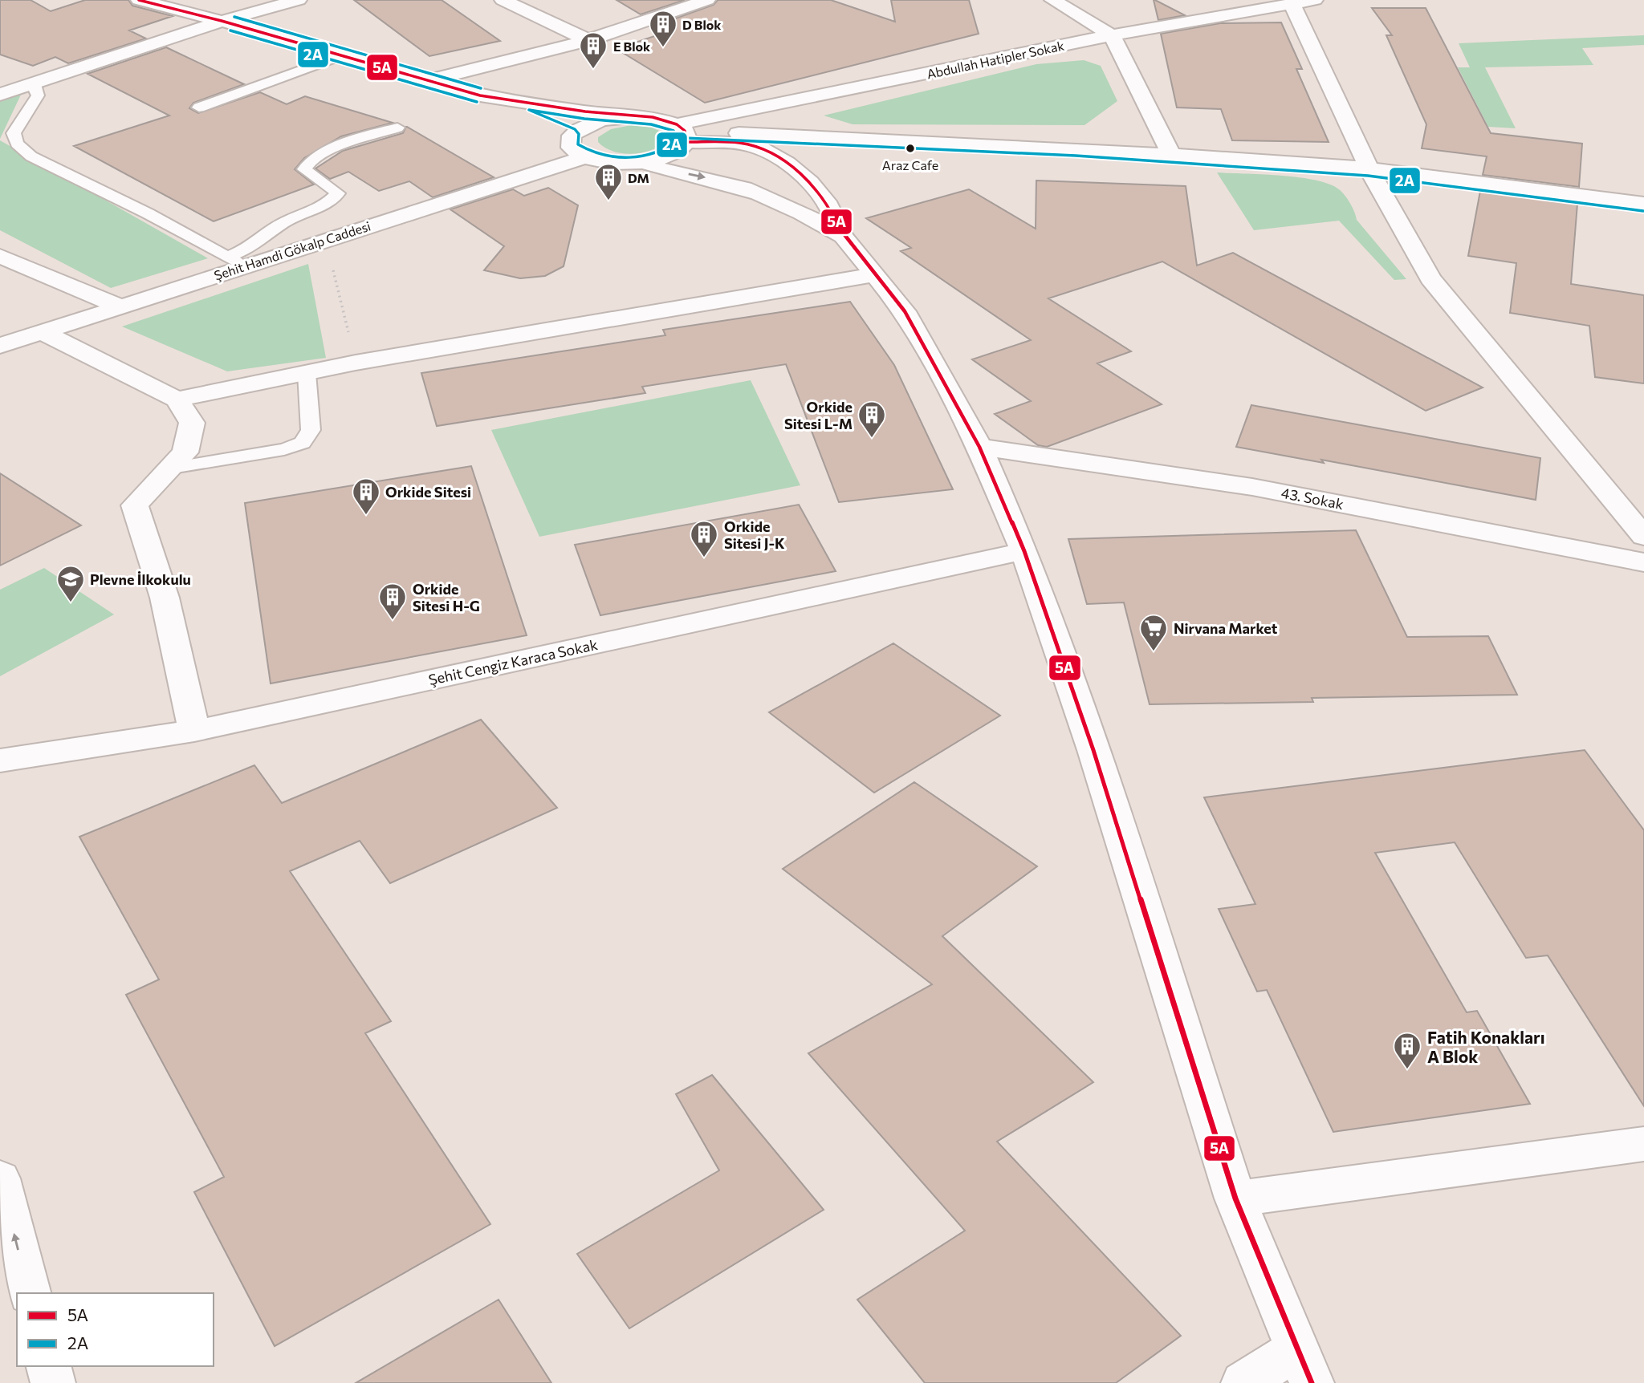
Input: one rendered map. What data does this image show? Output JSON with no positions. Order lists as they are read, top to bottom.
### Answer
{
  "streets": {
    "street": [
      "Abdullah Hatipler Sokak",
      "Şehit Hamdi Gökalp Caddesi",
      "43. Sokak",
      "Şehit Cengiz Karaca Sokak"
    ]
  },
  "places": {
    "building": [
      "D Blok",
      "E Blok",
      "DM",
      "Orkide Sitesi L-M",
      "Orkide Sitesi",
      "Orkide Sitesi J-K",
      "Orkide Sitesi H-G",
      "Fatih Konakları A Blok"
    ],
    "other": ["Araz Cafe"],
    "school or university": ["Plevne İlkokulu"],
    "supermarket": ["Nirvana Market"]
  },
  "lines": ["transit line 5A", "transit line 2A"],
  "legend": ["5A", "2A"]
}
